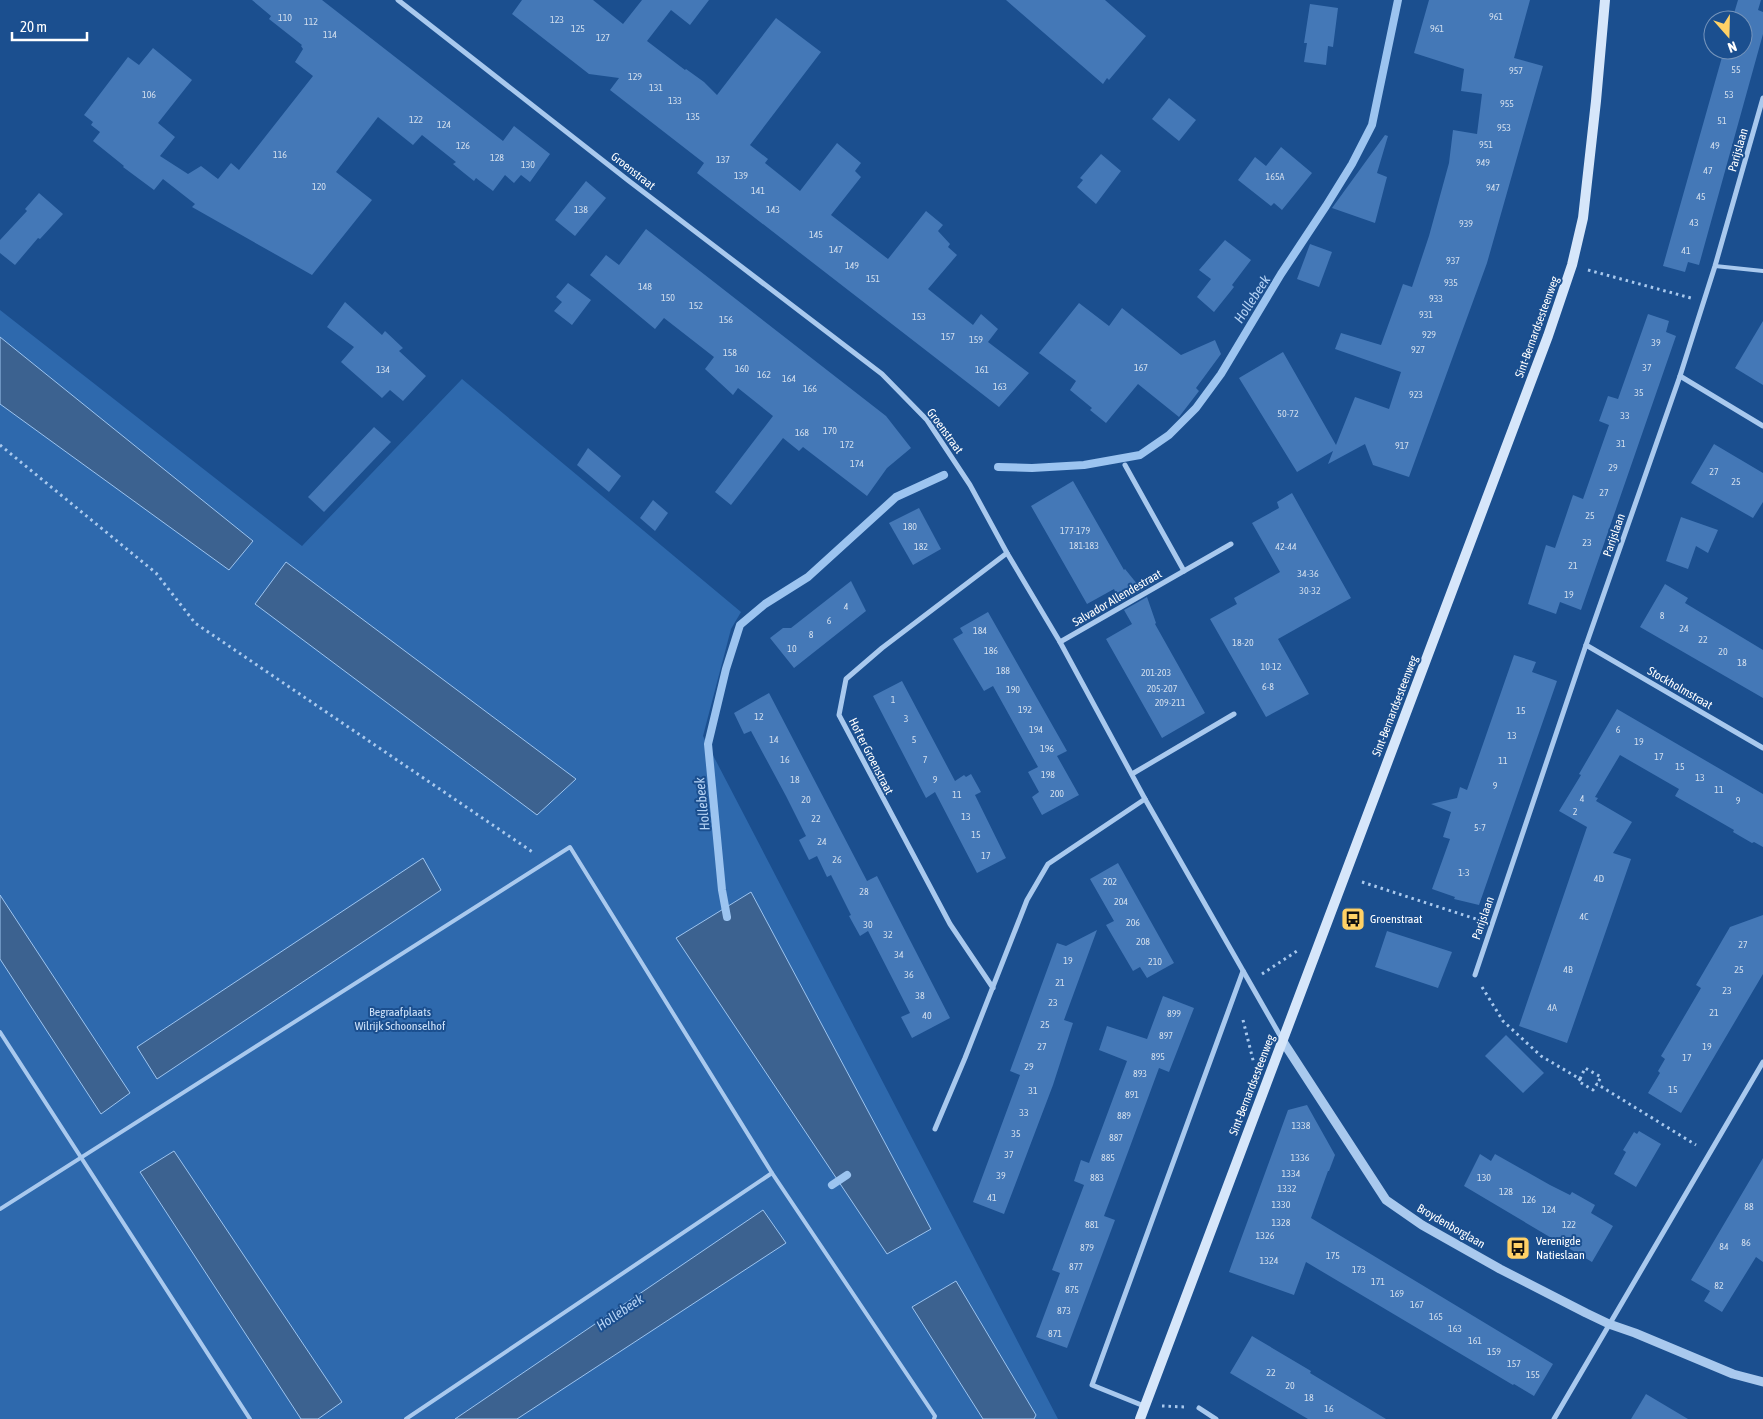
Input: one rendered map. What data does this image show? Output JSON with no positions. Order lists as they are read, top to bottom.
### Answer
{
  "streets": {
    "main road": ["Sint-Bernardsesteenweg"],
    "street": [
      "Parijslaan",
      "Groenstraat",
      "Salvador Allendestraat",
      "Stockholmstraat",
      "Hof ter Groenstraat",
      "Broydenborglaan"
    ]
  },
  "crossings": [
    ["Parijslaan", "Stockholmstraat"],
    ["Groenstraat", "Sint-Bernardsesteenweg"],
    ["Groenstraat", "Salvador Allendestraat"],
    ["Groenstraat", "Hof ter Groenstraat"],
    ["Groenstraat", "Broydenborglaan"],
    ["Sint-Bernardsesteenweg", "Broydenborglaan"]
  ],
  "water": ["Hollebeek"],
  "parks": ["Begraafplaats Wilrijk Schoonselhof"],
  "places": {
    "bus stop": ["Groenstraat", "Verenigde Natieslaan"]
  },
  "house_numbers": [
    "961",
    "110",
    "123",
    "112",
    "125",
    "961",
    "114",
    "127",
    "55",
    "957",
    "129",
    "131",
    "106",
    "53",
    "133",
    "955",
    "135",
    "122",
    "51",
    "124",
    "953",
    "951",
    "126",
    "49",
    "116",
    "128",
    "137",
    "949",
    "130",
    "47",
    "139",
    "165A",
    "120",
    "947",
    "141",
    "45",
    "138",
    "143",
    "43",
    "939",
    "145",
    "147",
    "41",
    "937",
    "149",
    "151",
    "935",
    "148",
    "150",
    "933",
    "152",
    "931",
    "153",
    "156",
    "929",
    "157",
    "159",
    "39",
    "927",
    "158",
    "167",
    "37",
    "160",
    "134",
    "161",
    "162",
    "164",
    "163",
    "166",
    "35",
    "923",
    "50-72",
    "33",
    "170",
    "168",
    "31",
    "172",
    "917",
    "174",
    "29",
    "27",
    "25",
    "27",
    "25",
    "180",
    "177-179",
    "23",
    "181-183",
    "182",
    "42-44",
    "21",
    "34-36",
    "30-32",
    "19",
    "4",
    "8",
    "6",
    "24",
    "184",
    "8",
    "22",
    "18-20",
    "10",
    "186",
    "20",
    "18",
    "10-12",
    "188",
    "201-203",
    "6-8",
    "205-207",
    "190",
    "1",
    "209-211",
    "192",
    "15",
    "12",
    "3",
    "194",
    "6",
    "13",
    "14",
    "5",
    "19",
    "196",
    "17",
    "16",
    "7",
    "11",
    "15",
    "198",
    "13",
    "18",
    "9",
    "9",
    "11",
    "200",
    "11",
    "4",
    "20",
    "9",
    "2",
    "13",
    "22",
    "5-7",
    "15",
    "24",
    "17",
    "26",
    "1-3",
    "4D",
    "202",
    "28",
    "204",
    "4C",
    "206",
    "30",
    "32",
    "208",
    "27",
    "34",
    "19",
    "210",
    "4B",
    "25",
    "36",
    "21",
    "23",
    "38",
    "23",
    "4A",
    "21",
    "899",
    "40",
    "25",
    "897",
    "27",
    "19",
    "895",
    "17",
    "29",
    "893",
    "15",
    "31",
    "891",
    "33",
    "889",
    "1338",
    "35",
    "887",
    "37",
    "885",
    "1336",
    "1334",
    "39",
    "883",
    "130",
    "1332",
    "128",
    "41",
    "126",
    "1330",
    "88",
    "124",
    "1328",
    "881",
    "122",
    "1326",
    "86",
    "84",
    "879",
    "175",
    "1324",
    "877",
    "173",
    "171",
    "82",
    "875",
    "169",
    "167",
    "873",
    "165",
    "163",
    "871",
    "161",
    "159",
    "157",
    "22",
    "155",
    "20",
    "18",
    "16"
  ],
  "scale_bar": "20 m",
  "north": "bottom"
}
